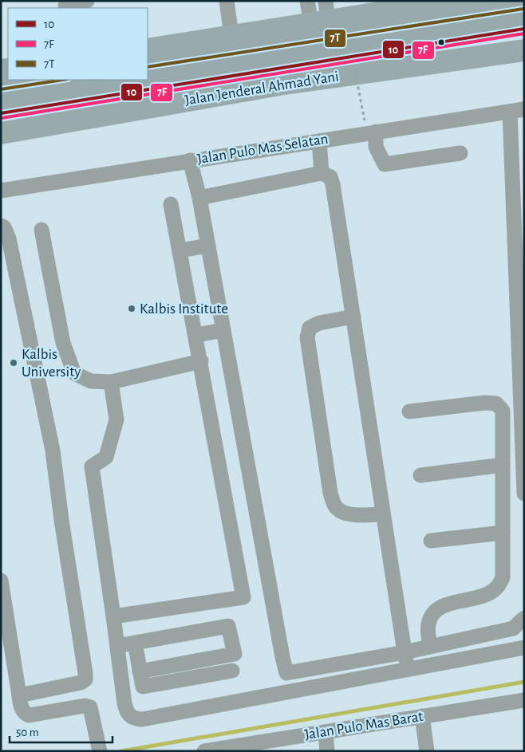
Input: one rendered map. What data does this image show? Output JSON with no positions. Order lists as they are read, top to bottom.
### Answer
{
  "streets": {
    "highway": ["Jalan Jenderal Ahmad Yani"],
    "street": ["Jalan Pulo Mas Selatan", "Jalan Pulo Mas Barat"]
  },
  "places": ["Kalbis Institute", "Kalbis University"],
  "lines": ["transit line 7T", "transit line 10", "transit line 7F"],
  "legend": ["10", "7F", "7T"],
  "scale_bar": "50 m"
}
